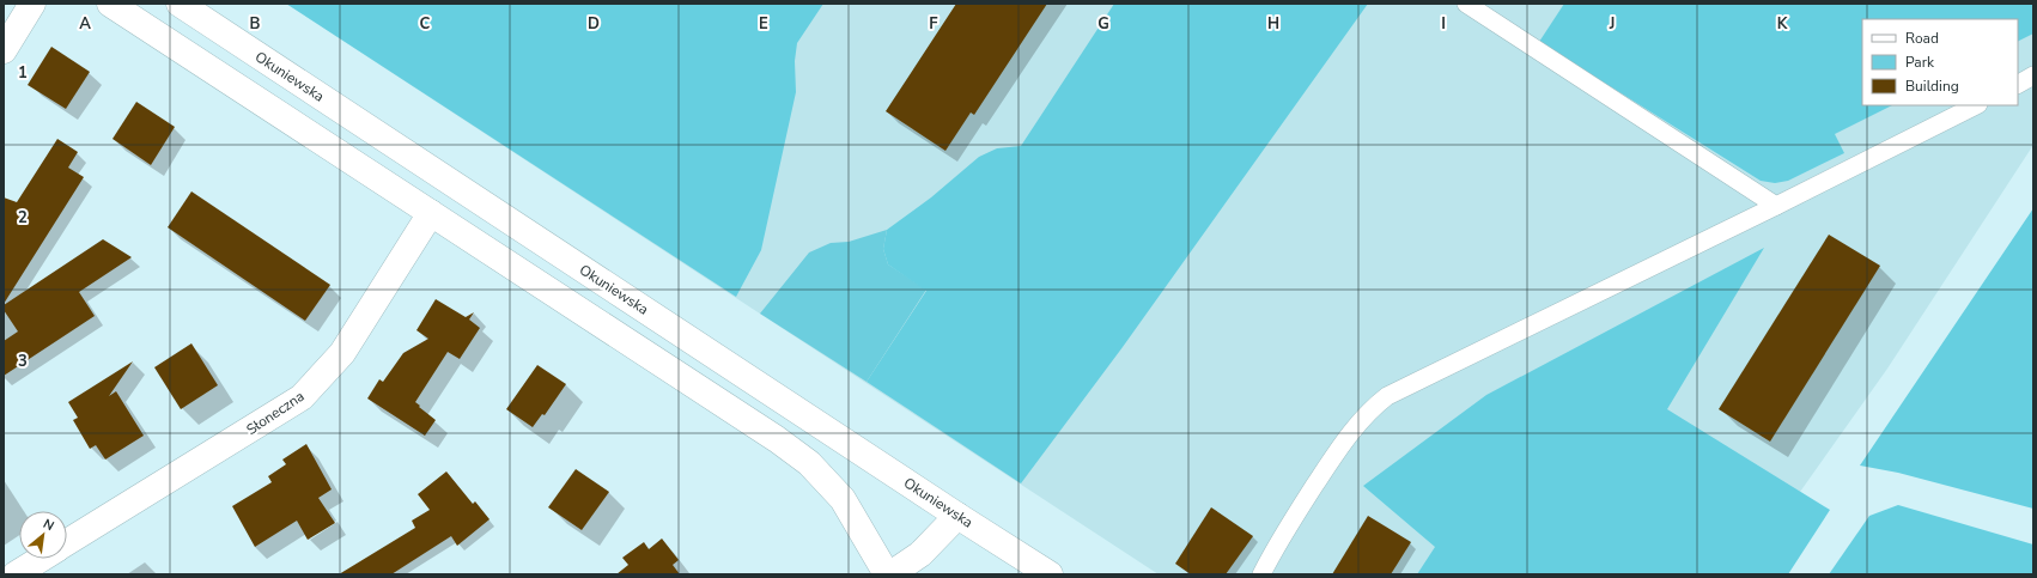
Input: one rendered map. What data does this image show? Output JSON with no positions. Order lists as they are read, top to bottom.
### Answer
{
  "streets": {
    "street": ["Okuniewska", "Słoneczna"]
  },
  "legend": ["Road", "Park", "Building"],
  "north": "top right",
  "grid": {
    "columns": [
      "A",
      "B",
      "C",
      "D",
      "E",
      "F",
      "G",
      "H",
      "I",
      "J",
      "K"
    ],
    "rows": ["1", "2", "3"]
  }
}
